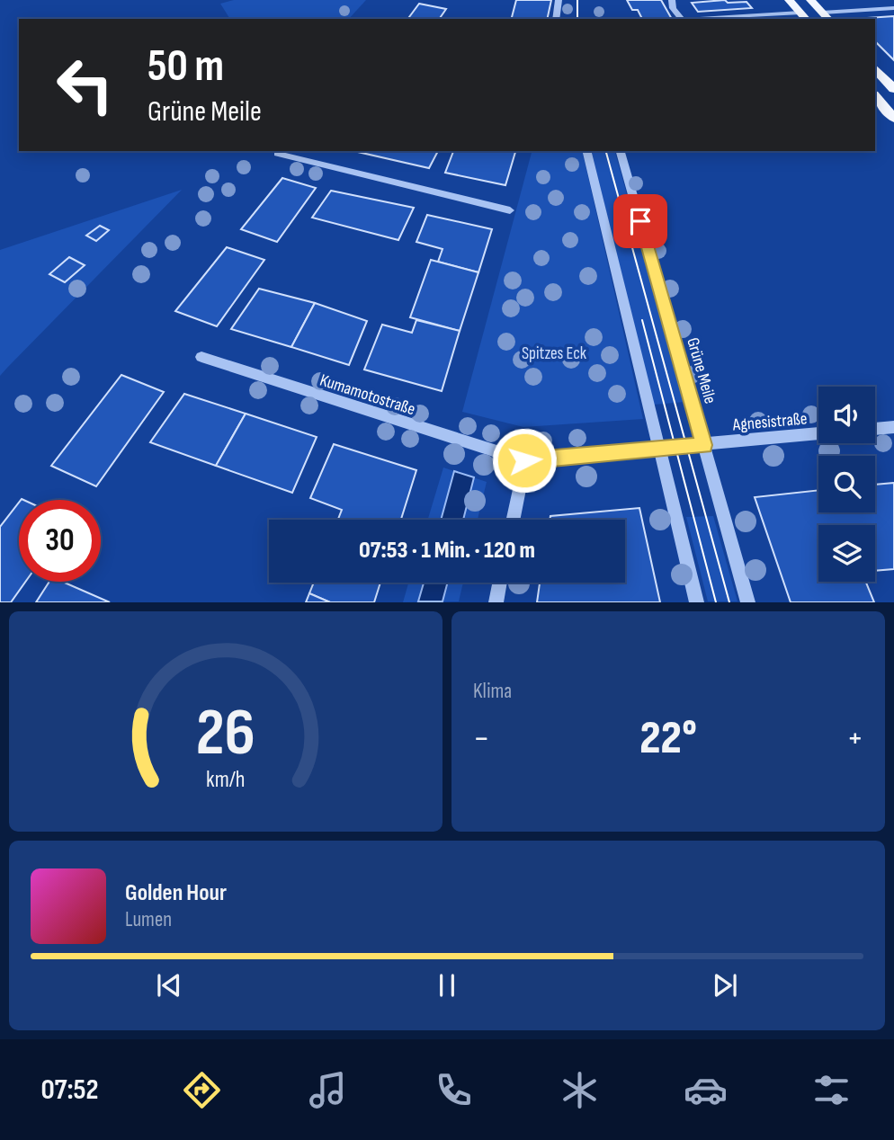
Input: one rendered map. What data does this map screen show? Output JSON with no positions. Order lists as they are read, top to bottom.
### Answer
{
  "streets": {
    "street": ["Grüne Meile", "Kumamotostraße", "Agnesistraße"]
  },
  "crossings": [
    ["Grüne Meile", "Agnesistraße"],
    ["Kumamotostraße", "Agnesistraße"]
  ],
  "parks": ["Spitzes Eck"],
  "page": {
    "turn": ["50 m", "Grüne Meile"],
    "limit": "30",
    "trip": "07:53 · 1 Min. · 120 m",
    "tile": "Klima",
    "heat": ["−", "22°", "+"],
    "song": ["Golden Hour", "Lumen"],
    "tabs": "07:52",
    "gauge": ["26", "km/h"]
  }
}
